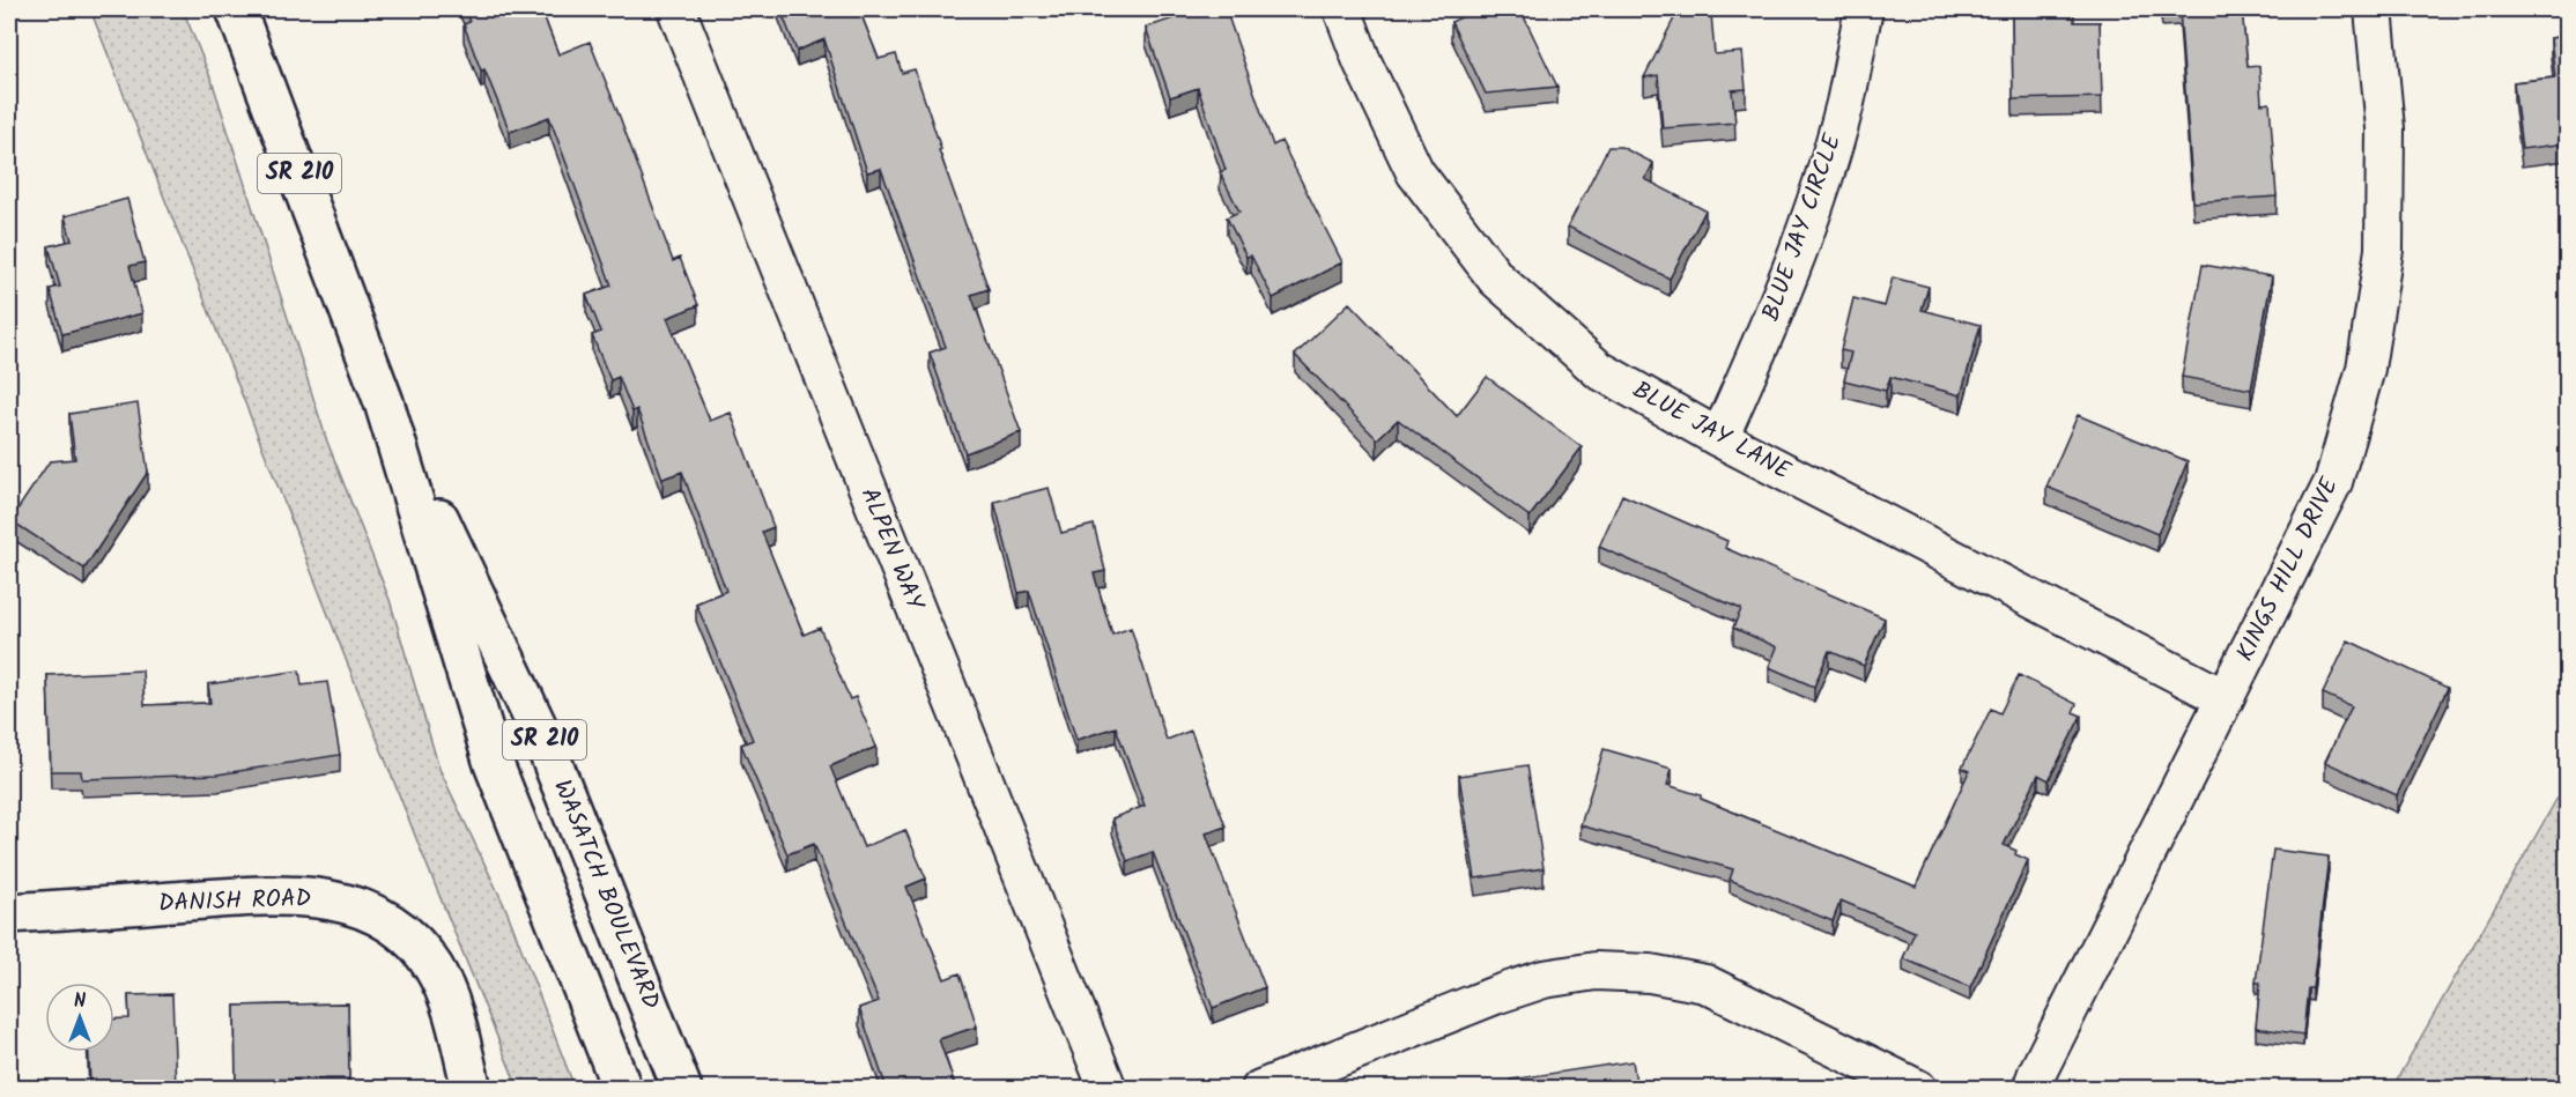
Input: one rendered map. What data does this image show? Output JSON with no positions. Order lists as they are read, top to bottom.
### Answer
{
  "streets": {
    "main road": ["SR 210", "WASATCH BOULEVARD", "DANISH ROAD"],
    "street": [
      "BLUE JAY CIRCLE",
      "BLUE JAY LANE",
      "ALPEN WAY",
      "KINGS HILL DRIVE"
    ]
  },
  "crossings": [
    ["BLUE JAY CIRCLE", "BLUE JAY LANE"],
    ["BLUE JAY LANE", "KINGS HILL DRIVE"]
  ],
  "north": "top"
}
